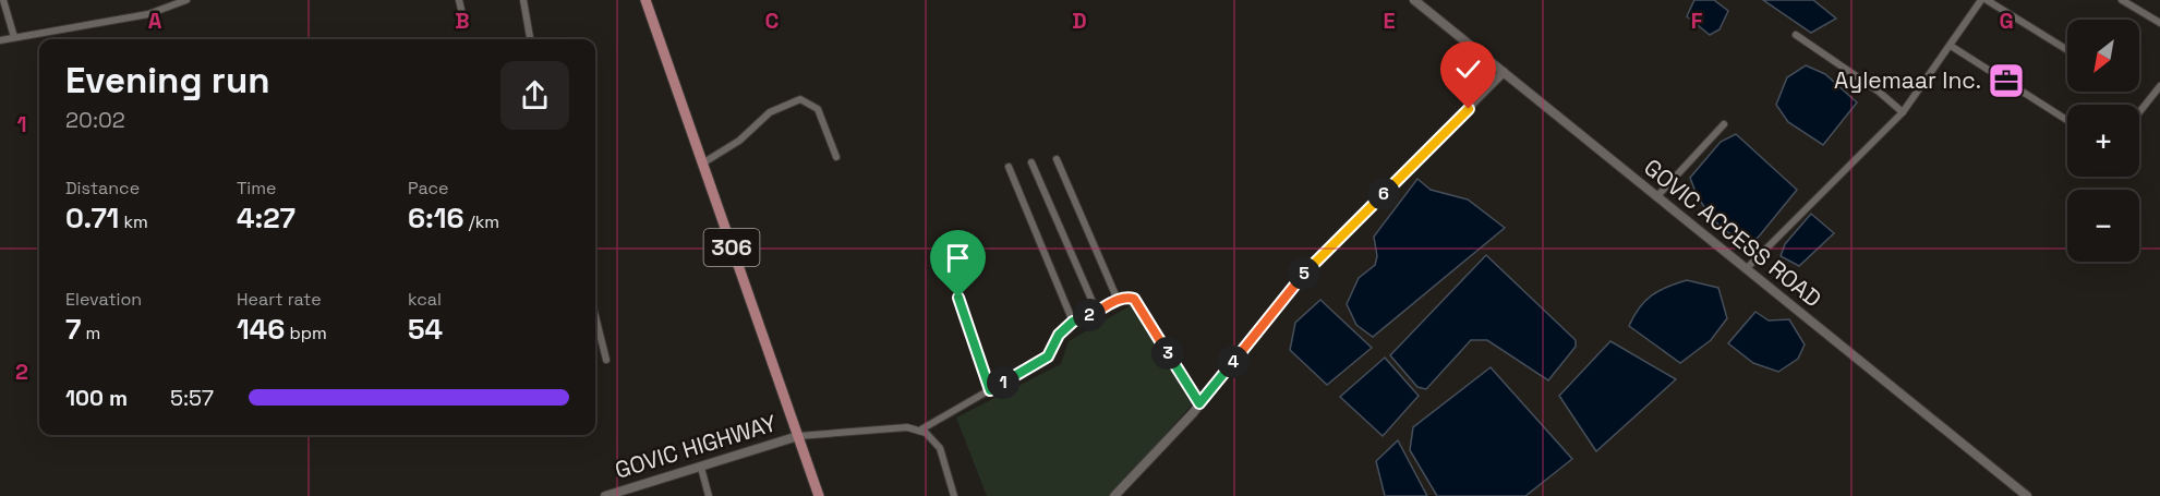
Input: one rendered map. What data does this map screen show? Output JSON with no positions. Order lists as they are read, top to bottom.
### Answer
{
  "streets": {
    "main road": ["GOVIC ACCESS ROAD", "306", "GOVIC HIGHWAY"]
  },
  "crossings": [
    ["306", "GOVIC HIGHWAY"]
  ],
  "places": {
    "office": ["Aylemaar Inc."]
  },
  "north": "bottom left",
  "page": {
    "map_buttons": ["+", "−"],
    "heading": ["Evening run", "20:02"],
    "stats": [
      ["Distance", "0.71 km"],
      ["Time", "4:27"],
      ["Pace", "6:16 /km"],
      ["Elevation", "7 m"],
      ["Heart rate", "146 bpm"],
      ["kcal", "54"]
    ],
    "pins": [
      "6",
      "5",
      "2",
      "3",
      "4",
      "1"
    ],
    "list": [
      {
        "name": "100 m",
        "note": "5:57"
      }
    ]
  },
  "grid": {
    "columns": [
      "A",
      "B",
      "C",
      "D",
      "E",
      "F",
      "G"
    ],
    "rows": ["1", "2"]
  }
}
